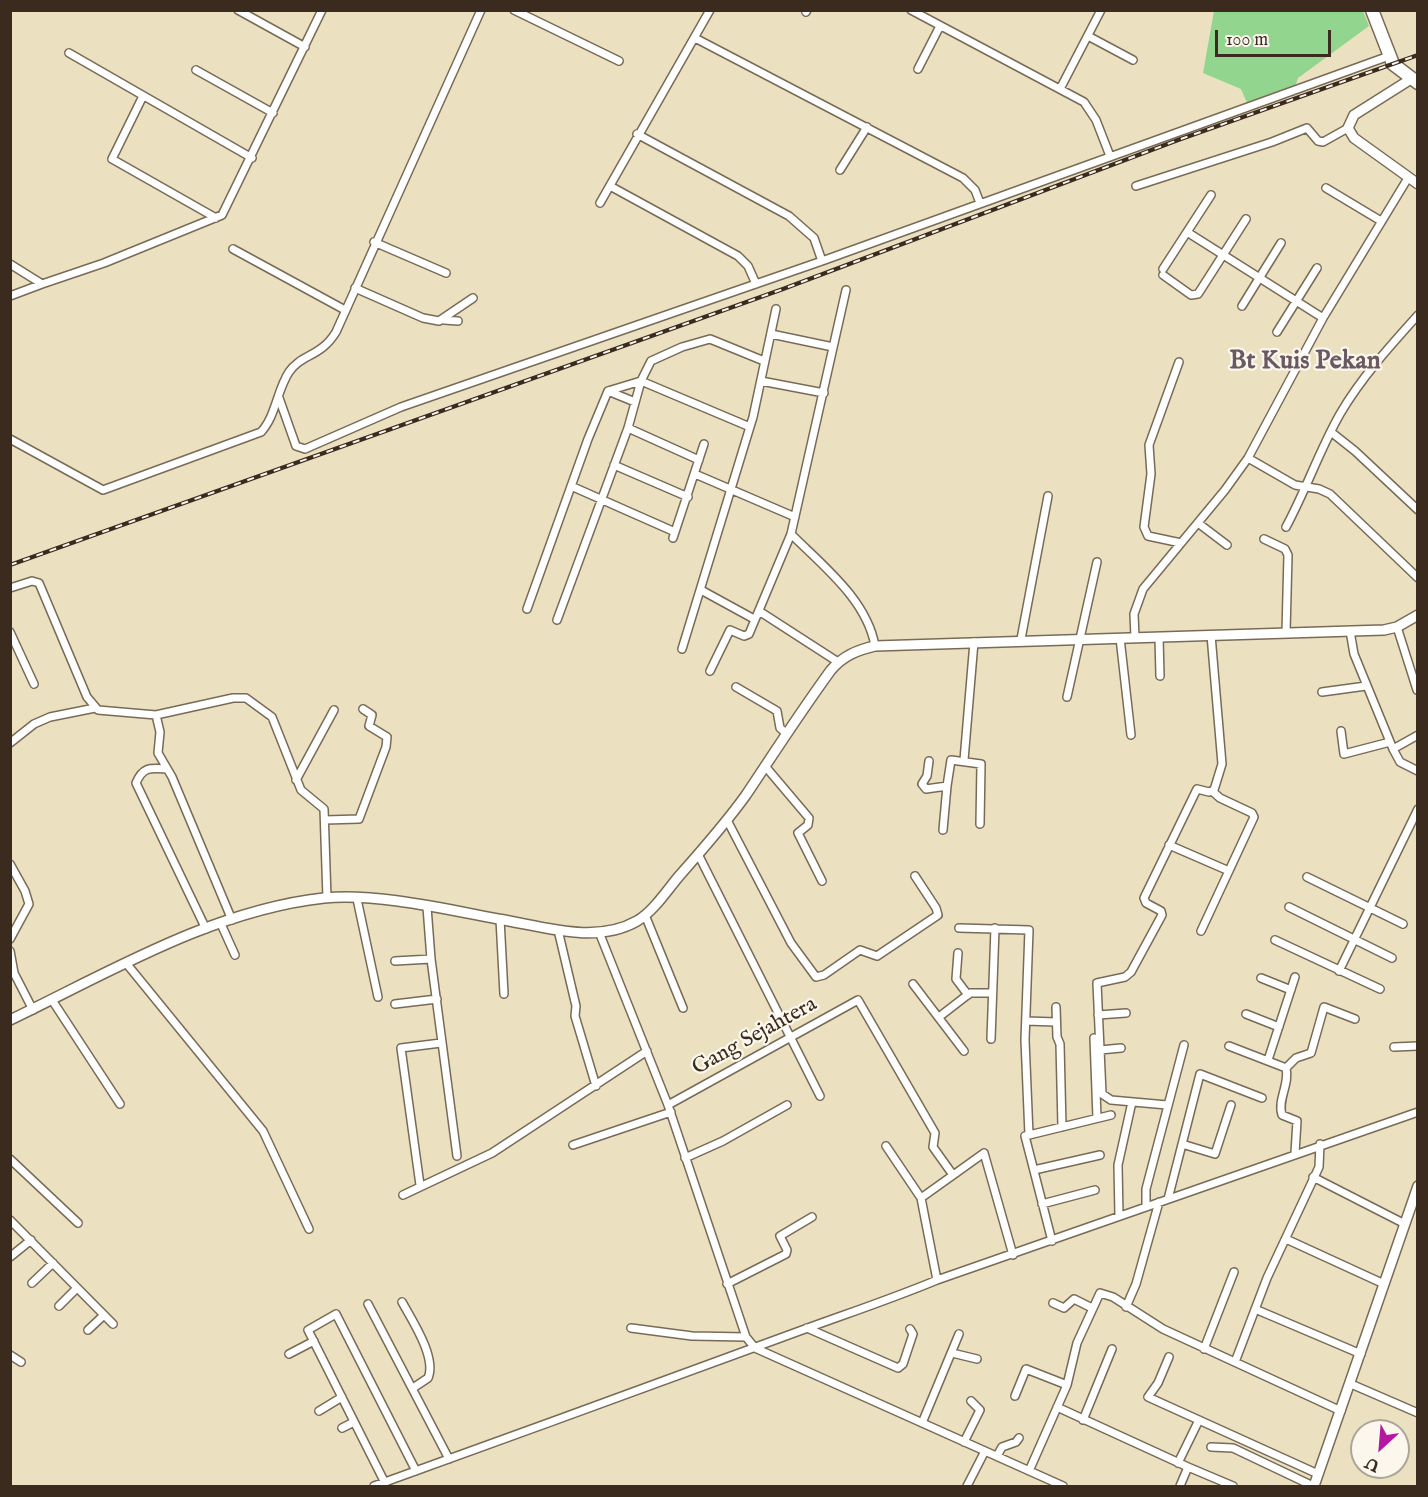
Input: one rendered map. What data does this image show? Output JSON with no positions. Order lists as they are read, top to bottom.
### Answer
{
  "streets": {
    "street": ["Gang Sejahtera"]
  },
  "districts": ["Bt Kuis Pekan"],
  "scale_bar": "100 m",
  "north": "bottom left"
}
